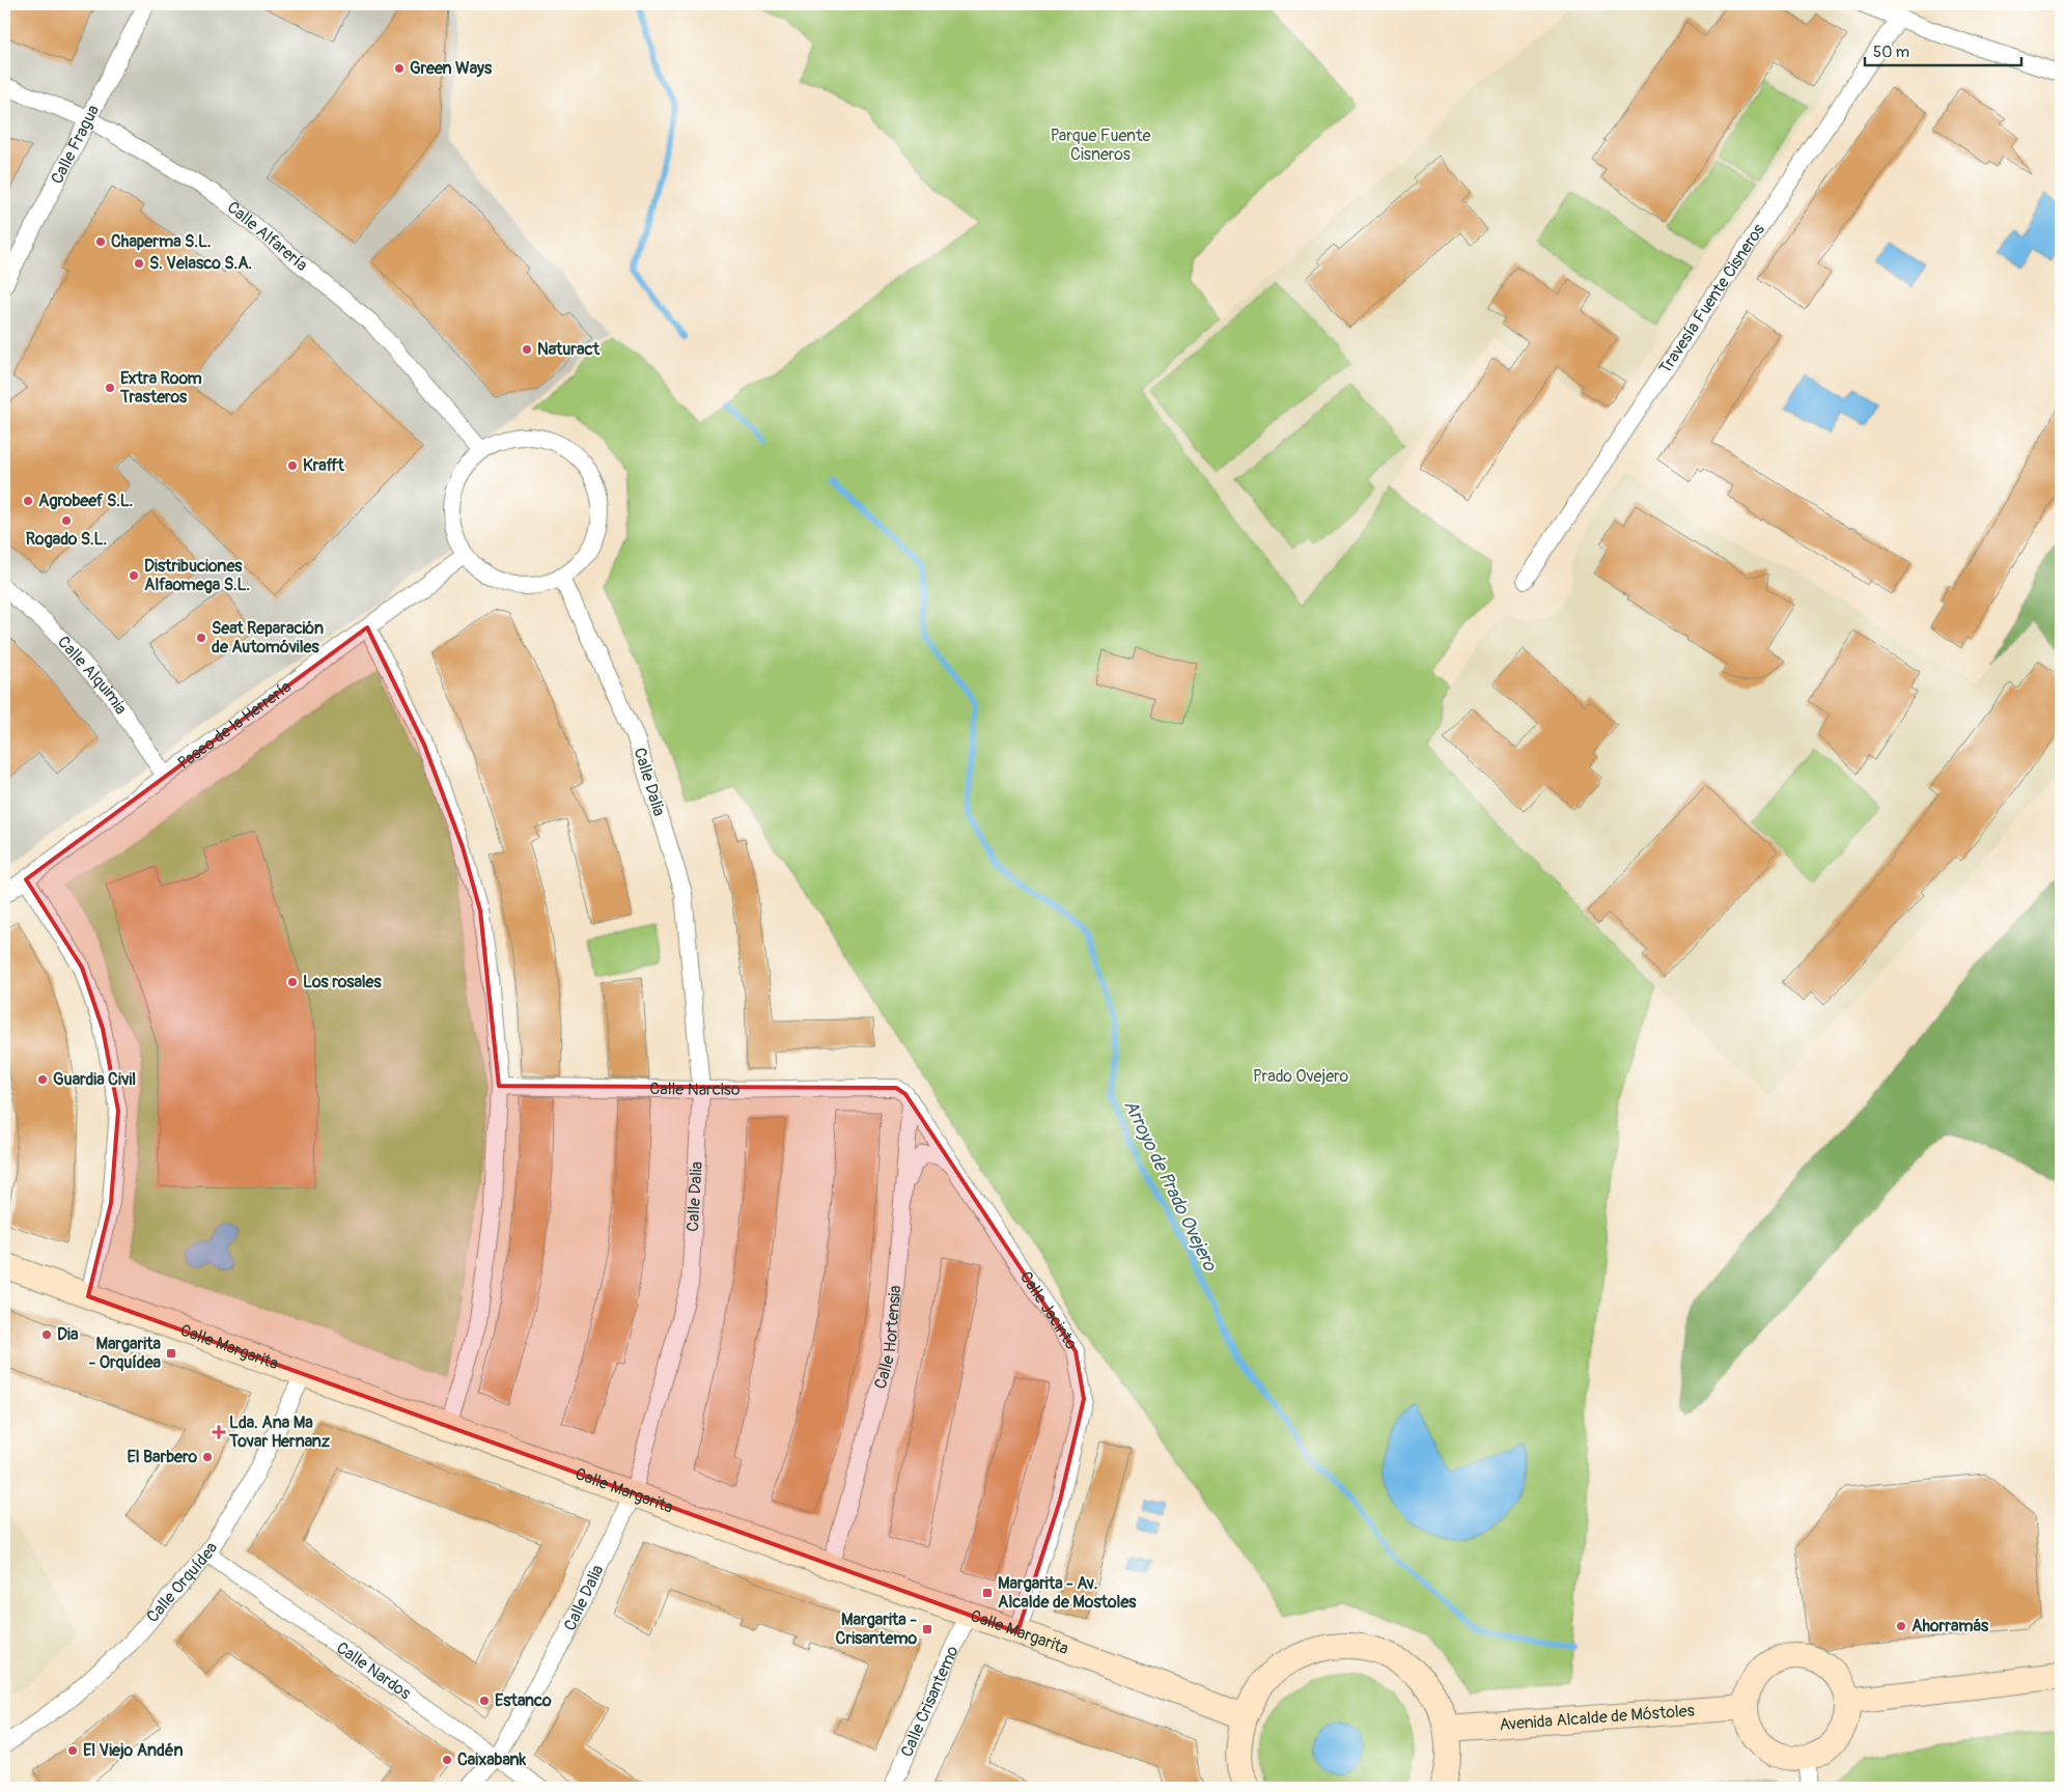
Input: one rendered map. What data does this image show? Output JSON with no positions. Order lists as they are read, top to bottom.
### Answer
{
  "streets": {
    "street": [
      "Calle Fragua",
      "Calle Alfarería",
      "Travesía Fuente Cisneros",
      "Calle Alquimia",
      "Paseo de la Herrería",
      "Calle Dalia",
      "Calle Narciso",
      "Calle Jacinto",
      "Calle Hortensia",
      "Calle Margarita",
      "Calle Orquídea",
      "Calle Nardos",
      "Calle Crisantemo",
      "Avenida Alcalde de Móstoles"
    ]
  },
  "crossings": [
    ["Calle Fragua", "Calle Alfarería"],
    ["Calle Alfarería", "Paseo de la Herrería"],
    ["Calle Alfarería", "Calle Dalia"],
    ["Calle Alquimia", "Paseo de la Herrería"],
    ["Paseo de la Herrería", "Calle Dalia"],
    ["Calle Dalia", "Calle Narciso"],
    ["Calle Dalia", "Calle Margarita"],
    ["Calle Dalia", "Calle Nardos"],
    ["Calle Narciso", "Calle Jacinto"],
    ["Calle Jacinto", "Calle Hortensia"],
    ["Calle Jacinto", "Calle Margarita"],
    ["Calle Hortensia", "Calle Margarita"],
    ["Calle Margarita", "Calle Orquídea"],
    ["Calle Margarita", "Calle Crisantemo"],
    ["Calle Orquídea", "Calle Nardos"]
  ],
  "water": ["Arroyo de Prado Ovejero"],
  "parks": ["Parque Fuente Cisneros", "Prado Ovejero"],
  "places": {
    "other": [
      "Green Ways",
      "Chaperma S.L.",
      "S. Velasco S.A.",
      "Naturact",
      "Extra Room Trasteros",
      "Krafft",
      "Agrobeef S.L.",
      "Rogado S.L.",
      "Distribuciones Alfaomega S.L.",
      "Seat Reparación de Automóviles",
      "Los rosales",
      "Guardia Civil",
      "Dia",
      "El Barbero",
      "Ahorramás",
      "Estanco",
      "El Viejo Andén",
      "Caixabank"
    ],
    "transit": ["Margarita - Orquídea", "Margarita - Av. Alcalde de Mostoles", "Margarita - Crisantemo"],
    "health": ["Lda. Ana Mª Tovar Hernanz"]
  },
  "scale_bar": "50 m"
}
